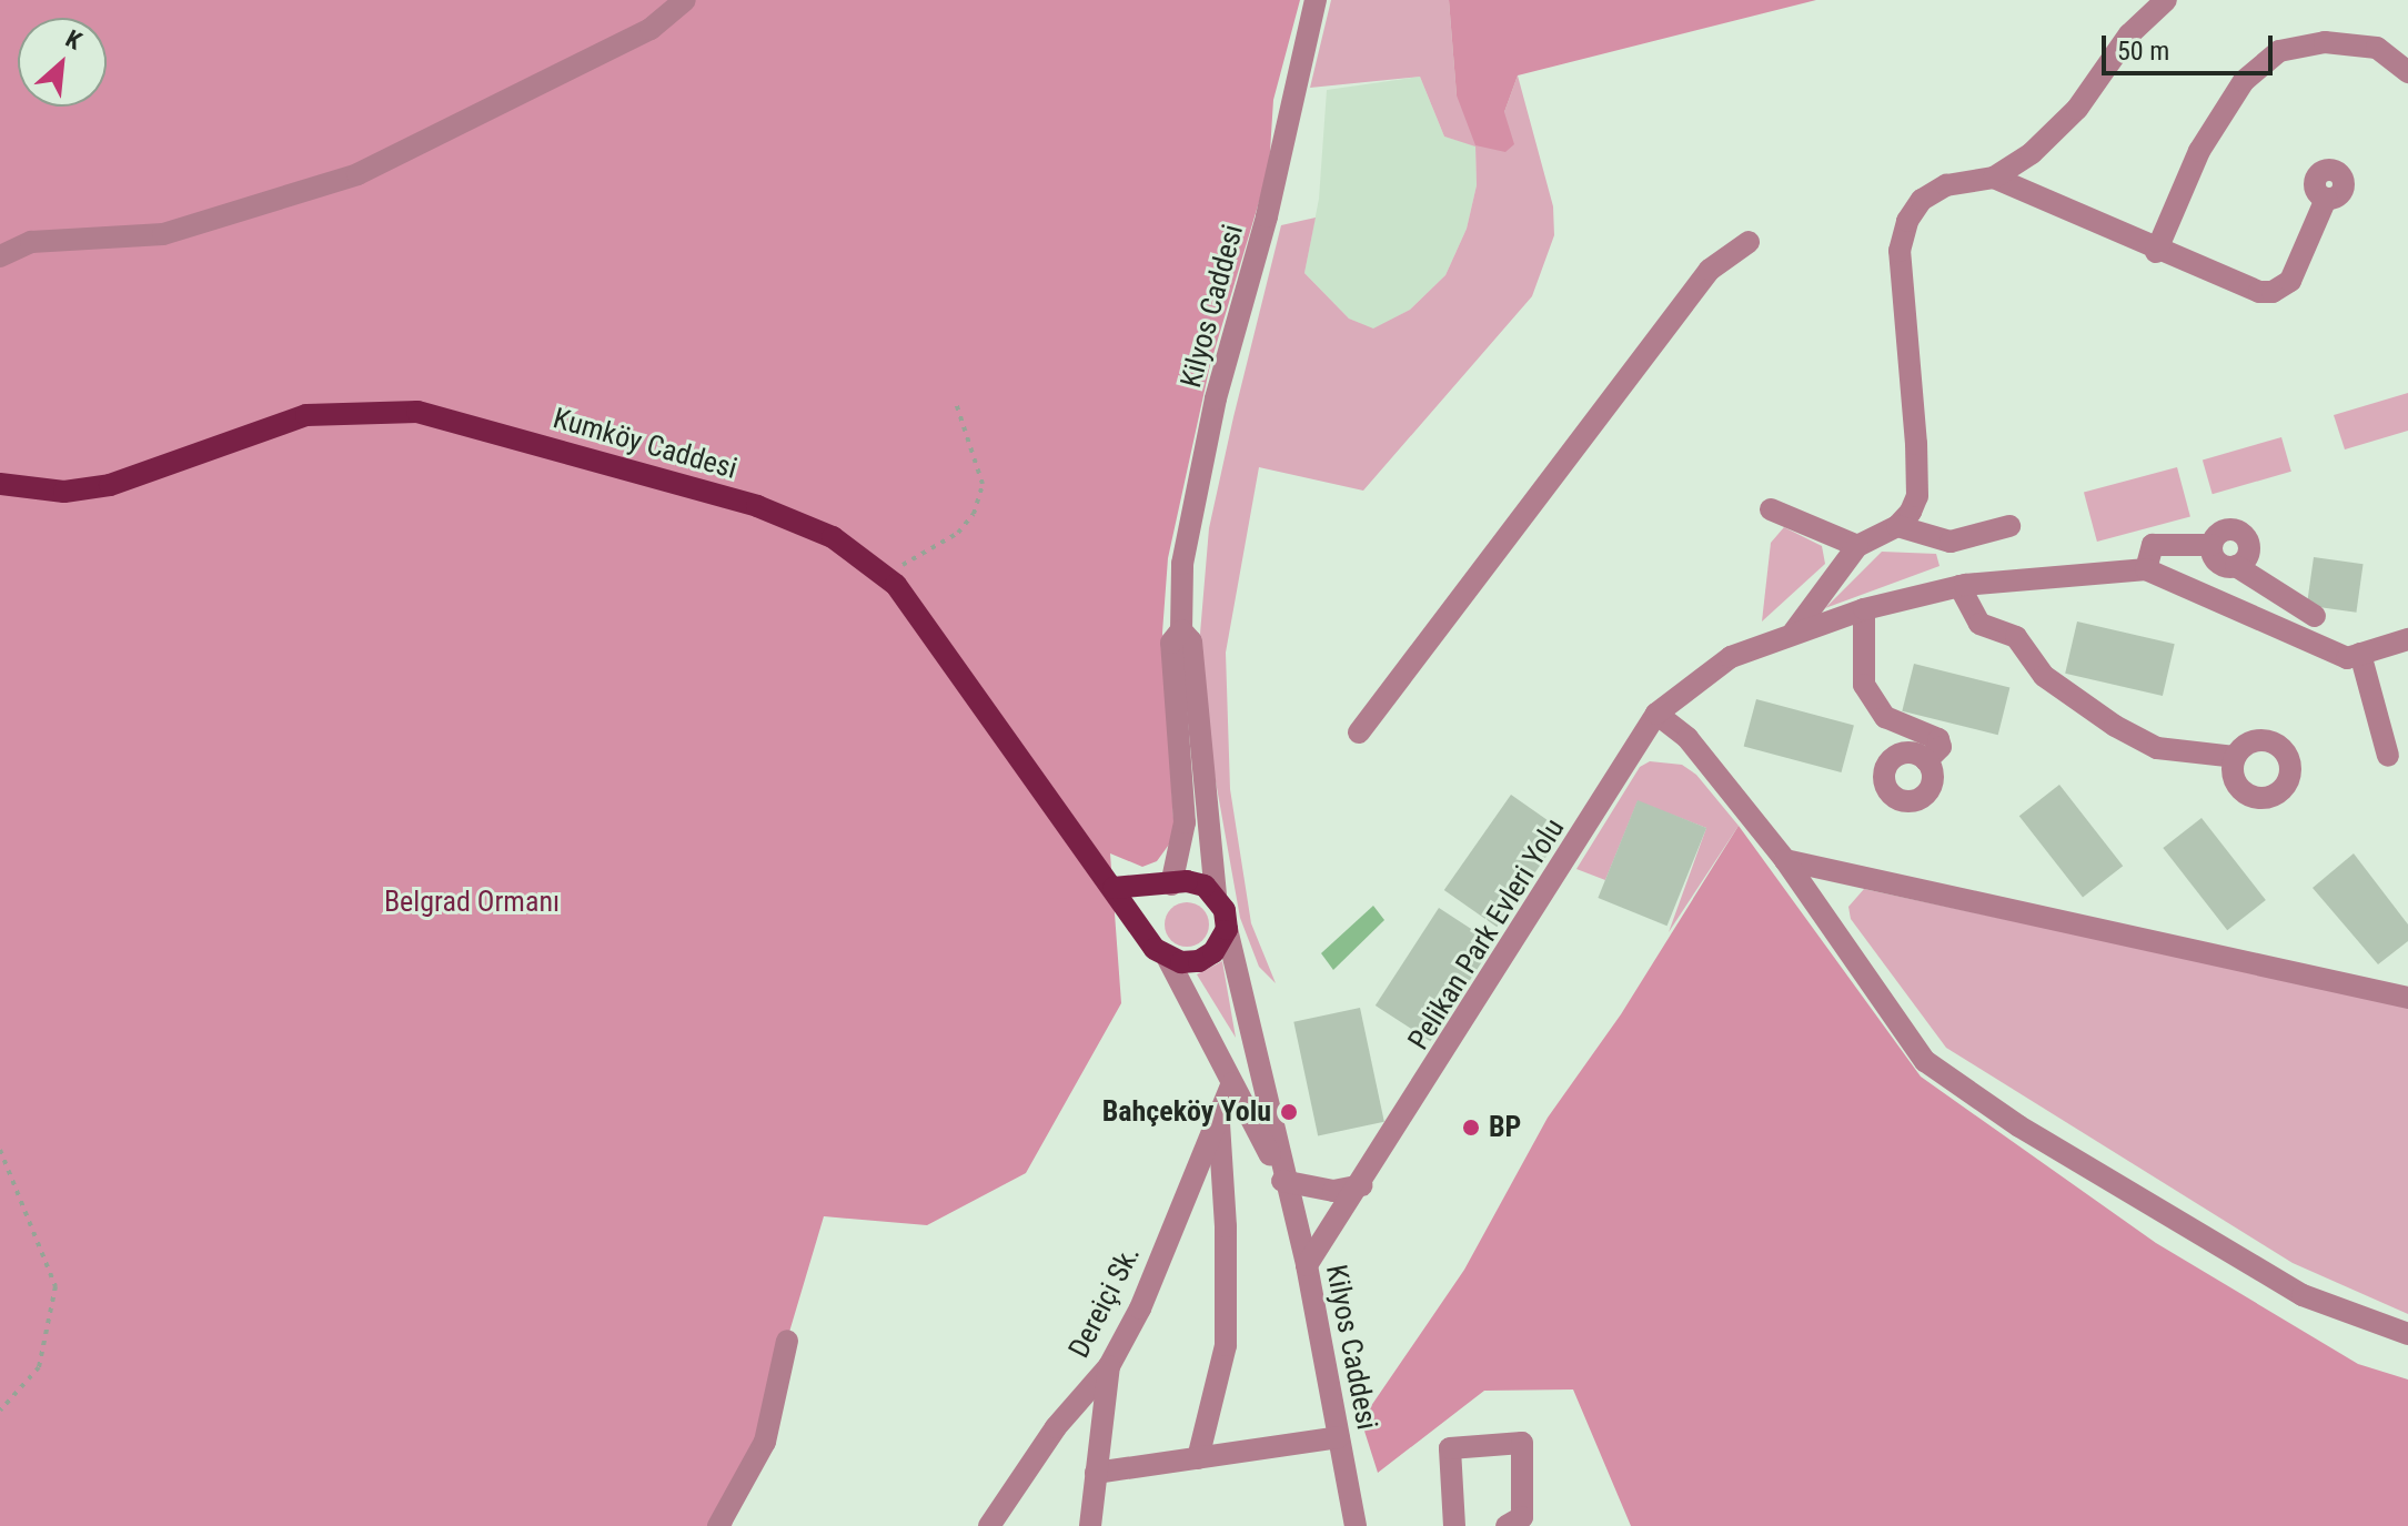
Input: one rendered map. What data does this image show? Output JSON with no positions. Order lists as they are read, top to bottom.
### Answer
{
  "streets": {
    "main road": ["Kumköy Caddesi"],
    "street": ["Kilyos Caddesi", "Pelikan Park Evleri Yolu", "Dereiçi Sk."]
  },
  "crossings": [
    ["Kilyos Caddesi", "Pelikan Park Evleri Yolu"]
  ],
  "parks": ["Belgrad Ormanı"],
  "places": ["Bahçeköy Yolu", "BP"],
  "scale_bar": "50 m",
  "north": "top right"
}
